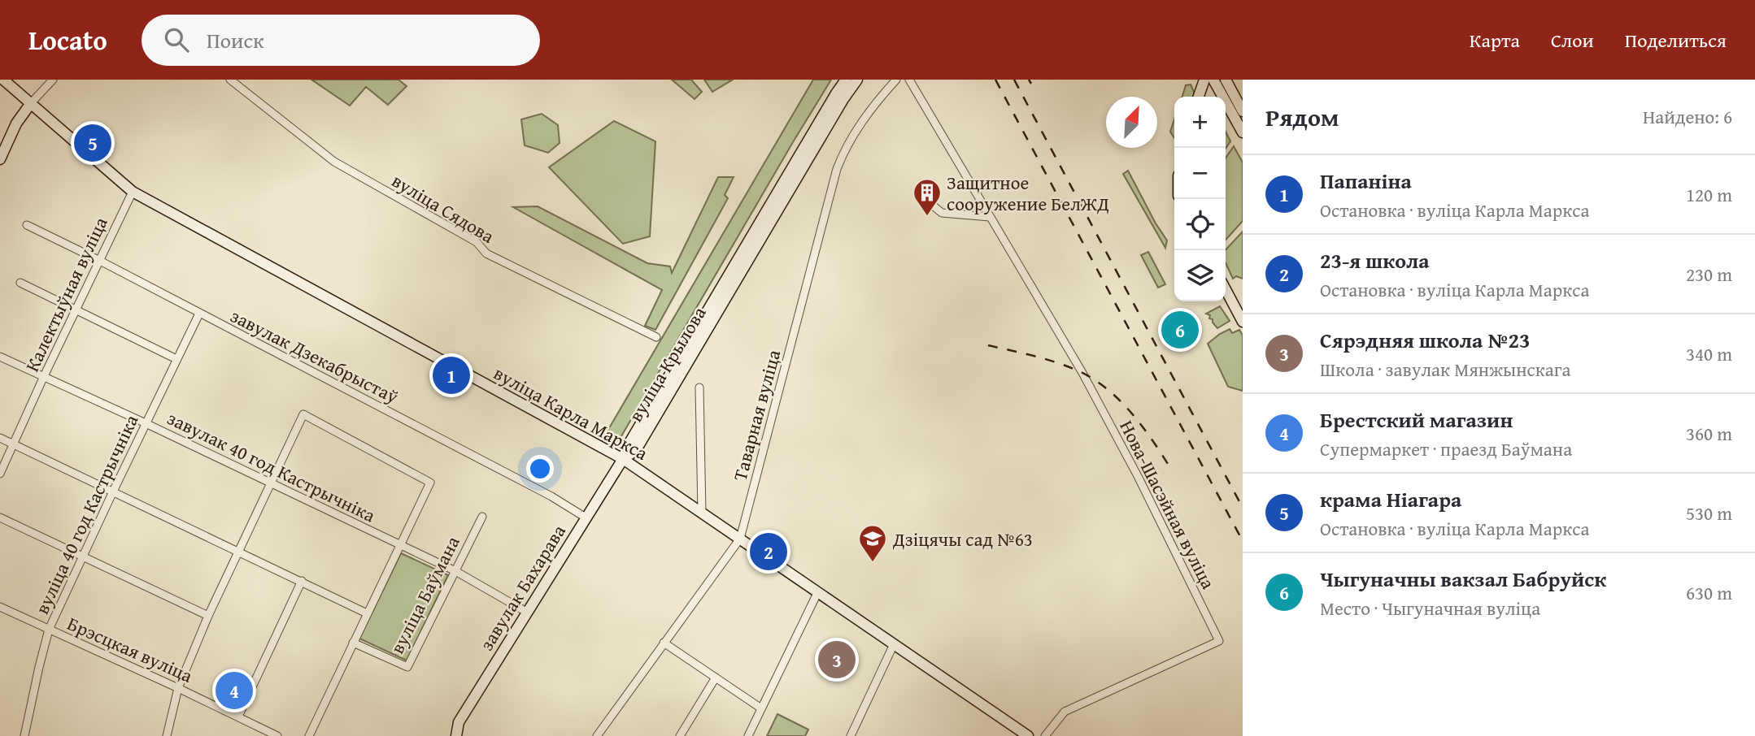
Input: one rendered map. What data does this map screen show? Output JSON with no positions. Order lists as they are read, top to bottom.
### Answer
{
  "streets": {
    "main road": ["вуліца Крылова", "вуліца Карла Маркса", "завулак Бахарава"],
    "street": [
      "вуліца Сядова",
      "Калектыўная вуліца",
      "завулак Дзекабрыстаў",
      "Таварная вуліца",
      "завулак 40 год Кастрычніка",
      "Нова-Шасэйная вуліца",
      "вуліца 40 год Кастрычніка",
      "вуліца Баўмана",
      "Брэсцкая вуліца"
    ]
  },
  "crossings": [
    ["Калектыўная вуліца", "завулак Дзекабрыстаў"],
    ["Калектыўная вуліца", "вуліца Карла Маркса"],
    ["Калектыўная вуліца", "завулак 40 год Кастрычніка"],
    ["завулак Дзекабрыстаў", "вуліца 40 год Кастрычніка"],
    ["завулак Дзекабрыстаў", "завулак Бахарава"],
    ["вуліца Крылова", "вуліца Карла Маркса"],
    ["вуліца Крылова", "завулак Бахарава"],
    ["вуліца Карла Маркса", "Таварная вуліца"],
    ["вуліца Карла Маркса", "завулак Бахарава"],
    ["завулак 40 год Кастрычніка", "вуліца 40 год Кастрычніка"],
    ["завулак 40 год Кастрычніка", "завулак Бахарава"],
    ["завулак 40 год Кастрычніка", "вуліца Баўмана"],
    ["вуліца 40 год Кастрычніка", "Брэсцкая вуліца"]
  ],
  "places": {
    "building": ["Защитное сооружение БелЖД"],
    "school or university": ["Дзіцячы сад №63"]
  },
  "north": "top right",
  "page": {
    "header": "Locato",
    "search": "Поиск",
    "nav": ["Карта", "Слои", "Поделиться"],
    "heading": ["Рядом", "Найдено: 6"],
    "map_buttons": ["+", "−"],
    "pins": [
      "5",
      "6",
      "1",
      "2",
      "3",
      "4"
    ],
    "list": [
      {
        "mark": "1",
        "name": "Папаніна",
        "note": "Остановка · вуліца Карла Маркса",
        "value": "120 m"
      },
      {
        "mark": "2",
        "name": "23-я школа",
        "note": "Остановка · вуліца Карла Маркса",
        "value": "230 m"
      },
      {
        "mark": "3",
        "name": "Сярэдняя школа №23",
        "note": "Школа · завулак Мянжынскага",
        "value": "340 m"
      },
      {
        "mark": "4",
        "name": "Брестский магазин",
        "note": "Супермаркет · праезд Баўмана",
        "value": "360 m"
      },
      {
        "mark": "5",
        "name": "крама Ніагара",
        "note": "Остановка · вуліца Карла Маркса",
        "value": "530 m"
      },
      {
        "mark": "6",
        "name": "Чыгуначны вакзал Бабруйск",
        "note": "Место · Чыгуначная вуліца",
        "value": "630 m"
      }
    ]
  }
}
